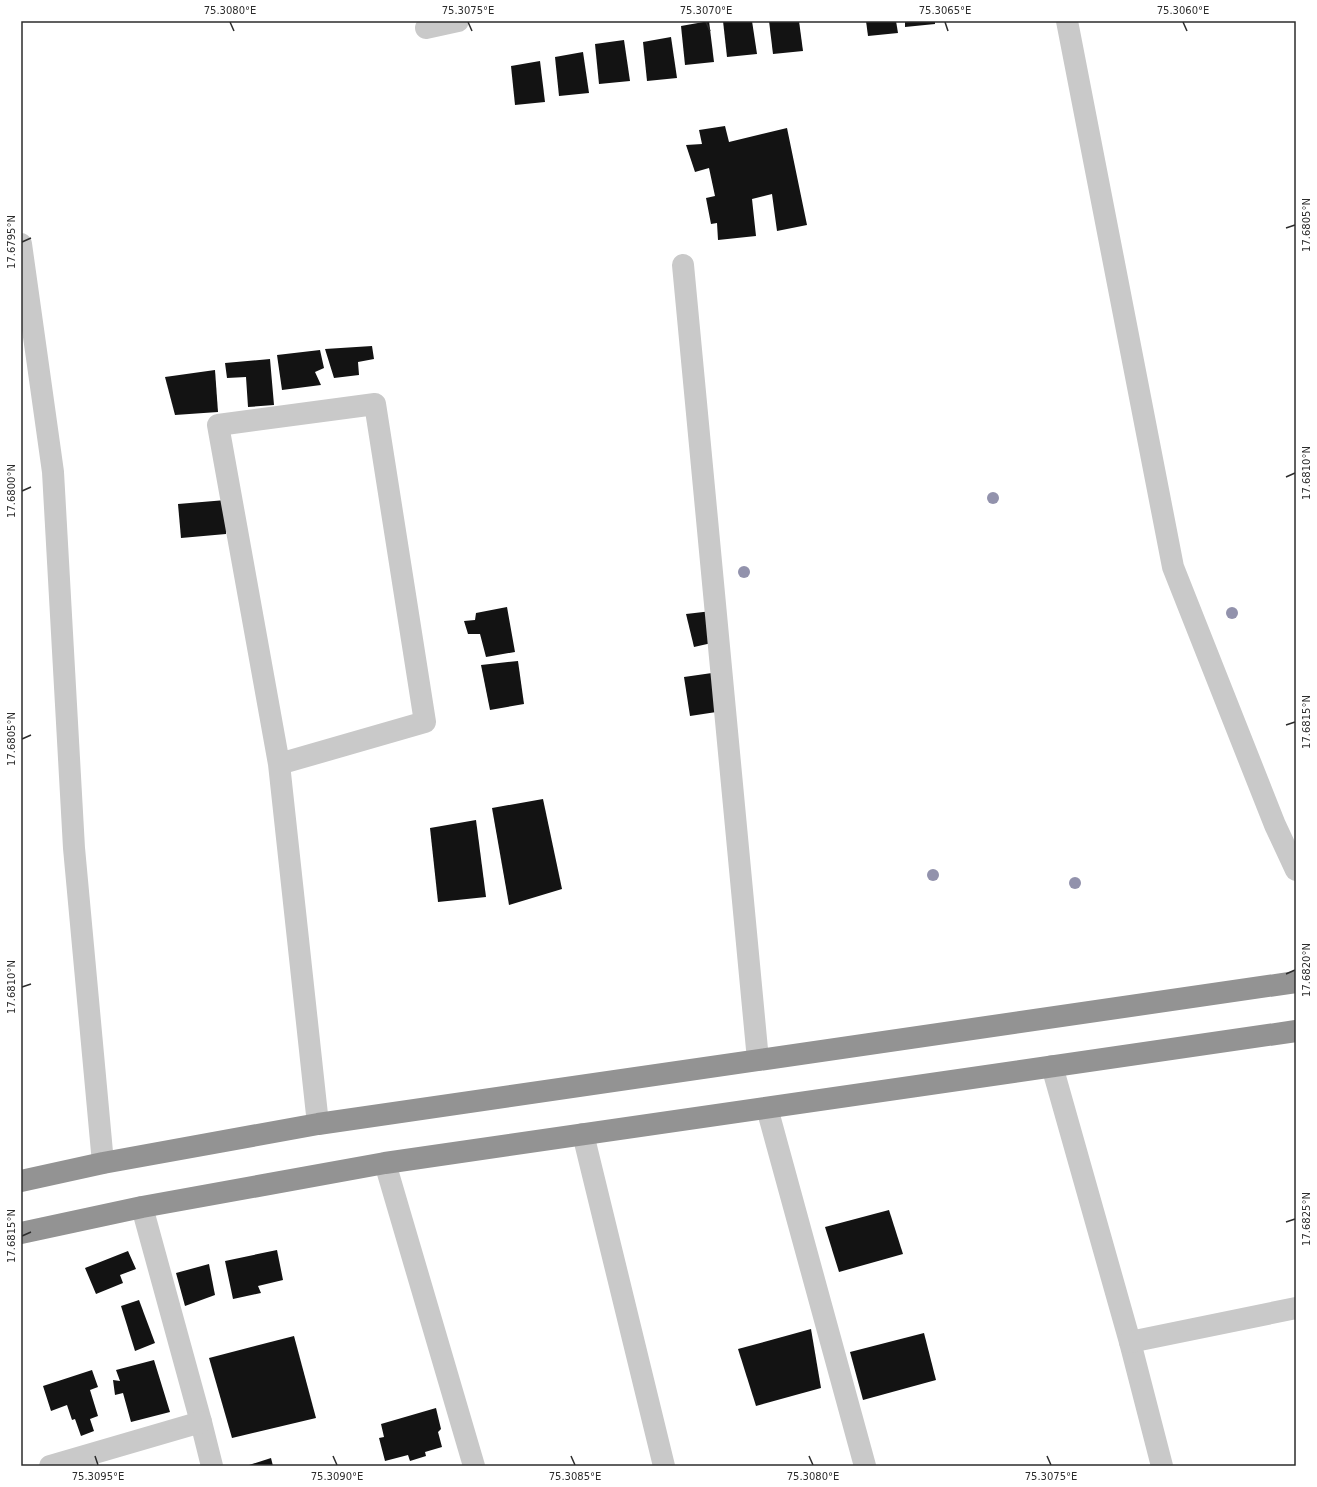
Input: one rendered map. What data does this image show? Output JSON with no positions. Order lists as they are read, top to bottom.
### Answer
{
  "coordinates": [
    "75.3080°E",
    "75.3075°E",
    "75.3070°E",
    "75.3065°E",
    "75.3060°E",
    "17.6805°N",
    "17.6795°N",
    "17.6810°N",
    "17.6800°N",
    "17.6815°N",
    "17.6820°N",
    "17.6825°N",
    "75.3095°E",
    "75.3090°E",
    "75.3085°E"
  ]
}
